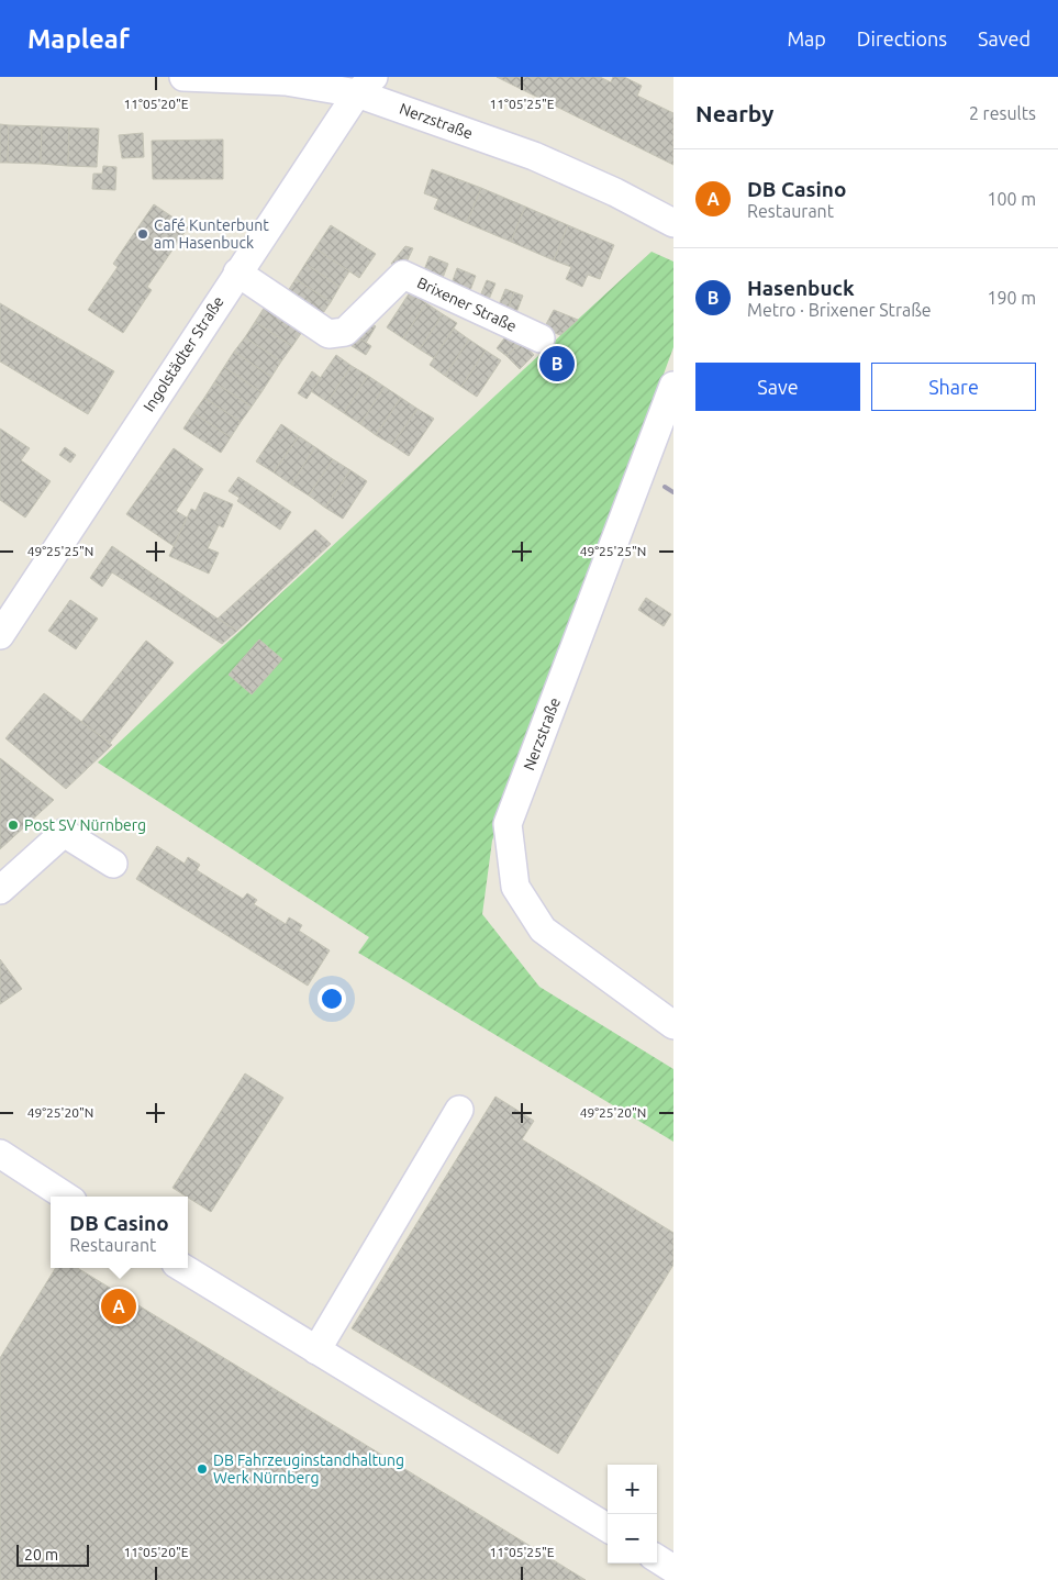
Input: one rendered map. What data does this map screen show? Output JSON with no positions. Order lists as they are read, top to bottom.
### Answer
{
  "streets": {
    "street": ["Nerzstraße", "Brixener Straße", "Ingolstädter Straße"]
  },
  "crossings": [
    ["Nerzstraße", "Ingolstädter Straße"],
    ["Brixener Straße", "Ingolstädter Straße"]
  ],
  "places": ["Café Kunterbunt am Hasenbuck", "Post SV Nürnberg", "DB Fahrzeuginstandhaltung Werk Nürnberg"],
  "scale_bar": "20 m",
  "page": {
    "header": "Mapleaf",
    "nav": ["Map", "Directions", "Saved"],
    "heading": ["Nearby", "2 results"],
    "list": [
      {
        "mark": "A",
        "name": "DB Casino",
        "note": "Restaurant",
        "value": "100 m"
      },
      {
        "mark": "B",
        "name": "Hasenbuck",
        "note": "Metro · Brixener Straße",
        "value": "190 m"
      }
    ],
    "pins": ["B", "A"],
    "buttons": ["Save", "Share"],
    "popup": ["DB Casino", "Restaurant"],
    "map_buttons": ["+", "−"],
    "scale": "20 m"
  },
  "coordinates": [
    "11°05'20\"E",
    "11°05'25\"E",
    "49°25'25\"N",
    "49°25'20\"N"
  ]
}
